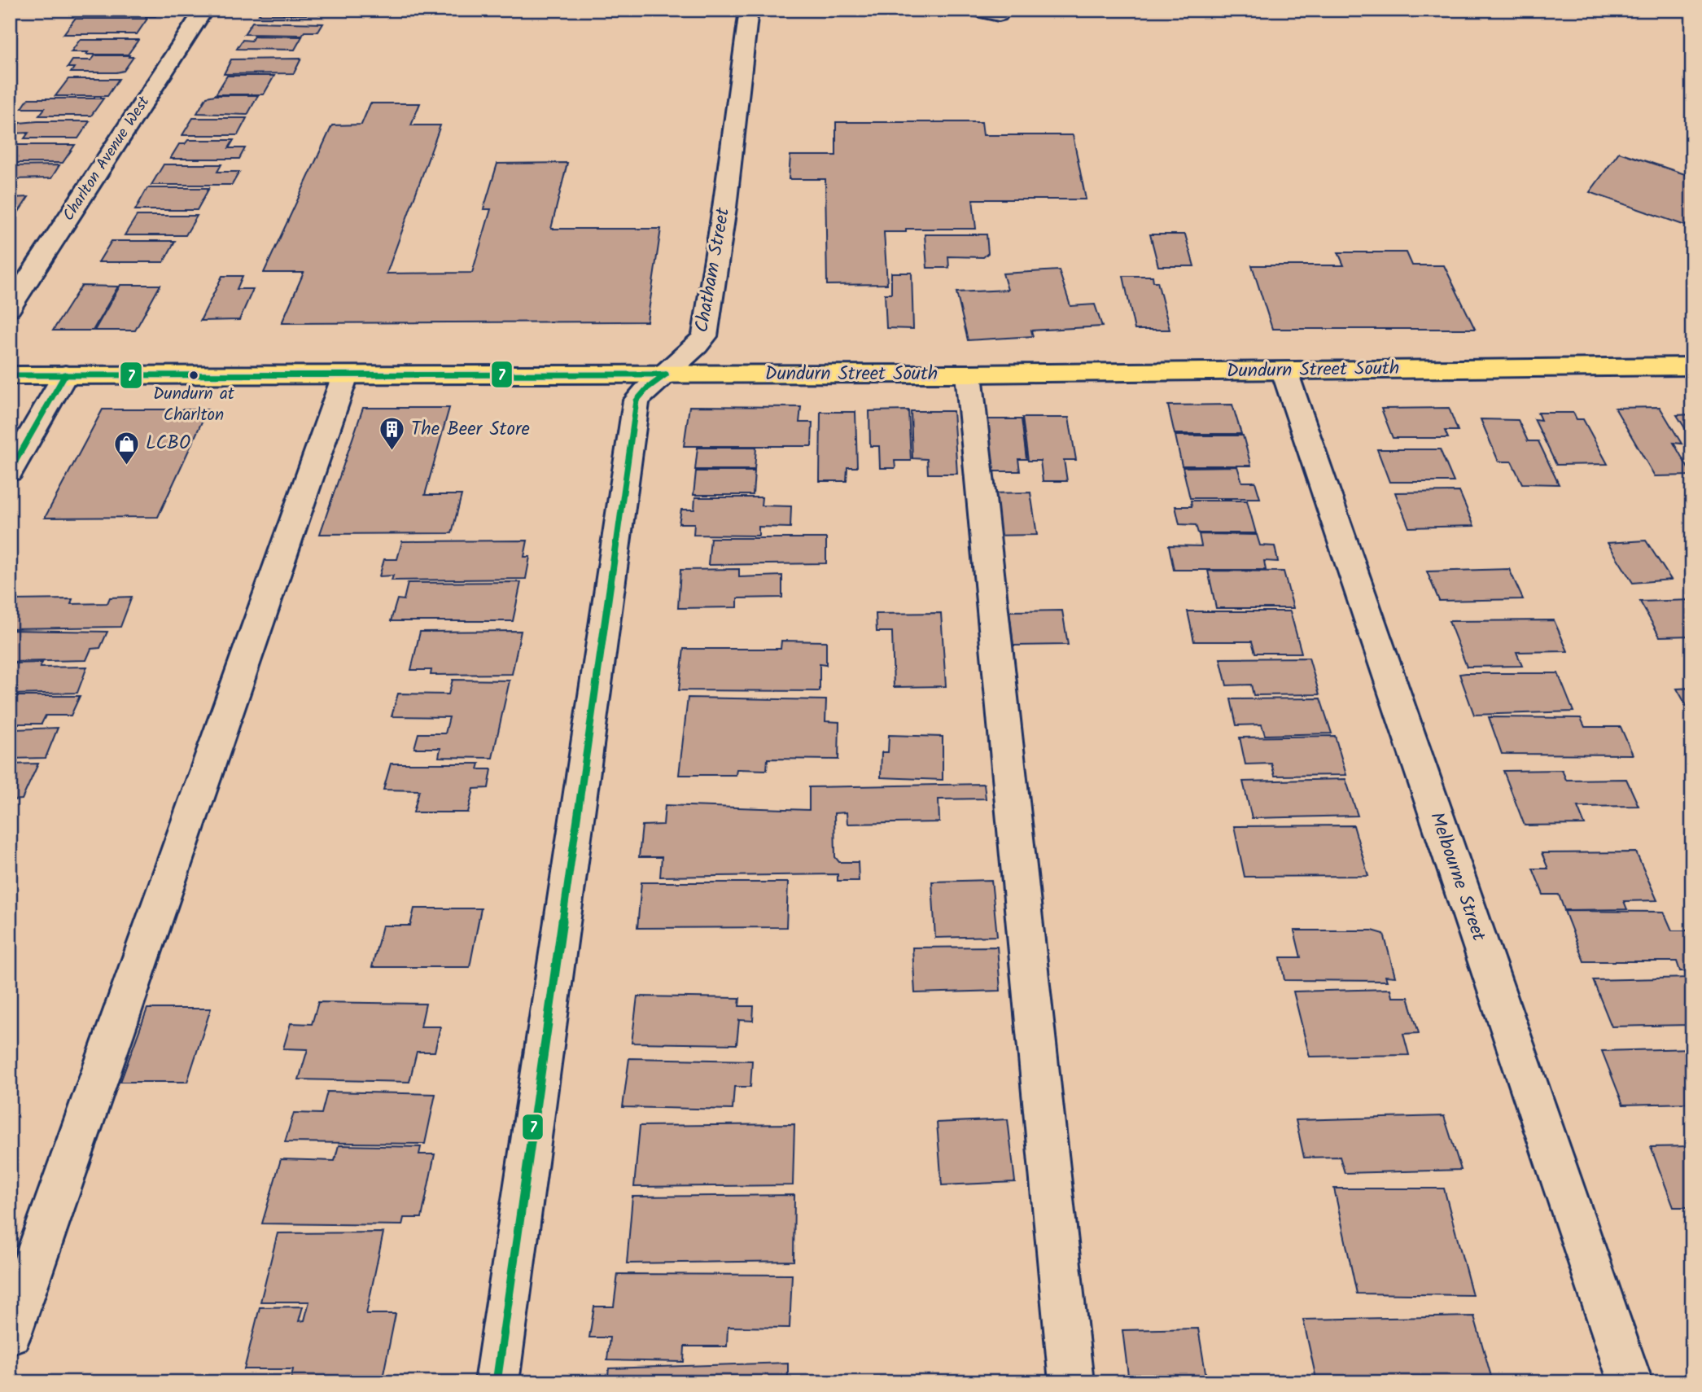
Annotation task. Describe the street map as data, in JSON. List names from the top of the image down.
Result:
{
  "streets": {
    "main road": ["Dundurn Street South"],
    "street": ["Charlton Avenue West", "Chatham Street", "Melbourne Street"]
  },
  "crossings": [
    ["Chatham Street", "Dundurn Street South"],
    ["Dundurn Street South", "Melbourne Street"]
  ],
  "places": {
    "other": ["Dundurn at Charlton"],
    "building": ["The Beer Store"],
    "shop": ["LCBO"]
  },
  "lines": ["transit line 7"]
}
